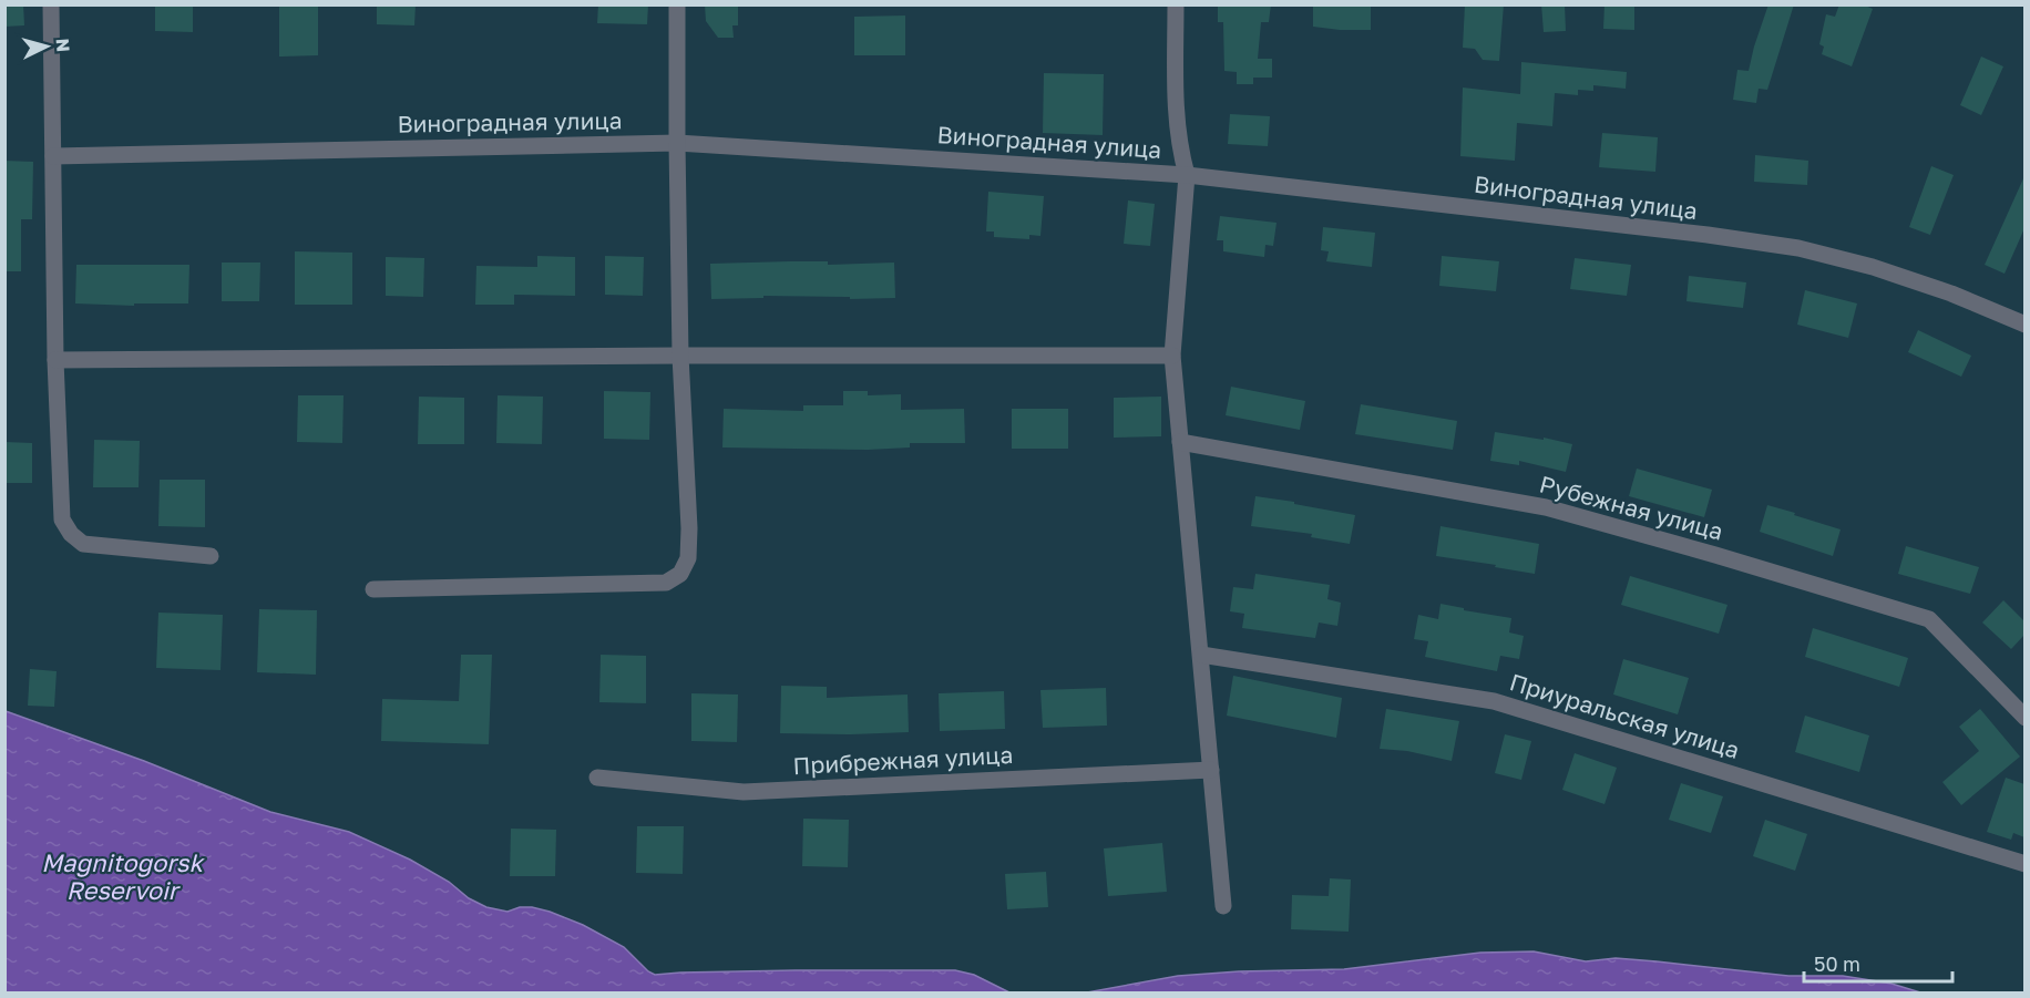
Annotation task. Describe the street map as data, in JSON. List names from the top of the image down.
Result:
{
  "streets": {
    "street": [
      "Виноградная улица",
      "Рубежная улица",
      "Приуральская улица",
      "Прибрежная улица"
    ]
  },
  "water": ["Magnitogorsk Reservoir"],
  "scale_bar": "50 m",
  "north": "right"
}
